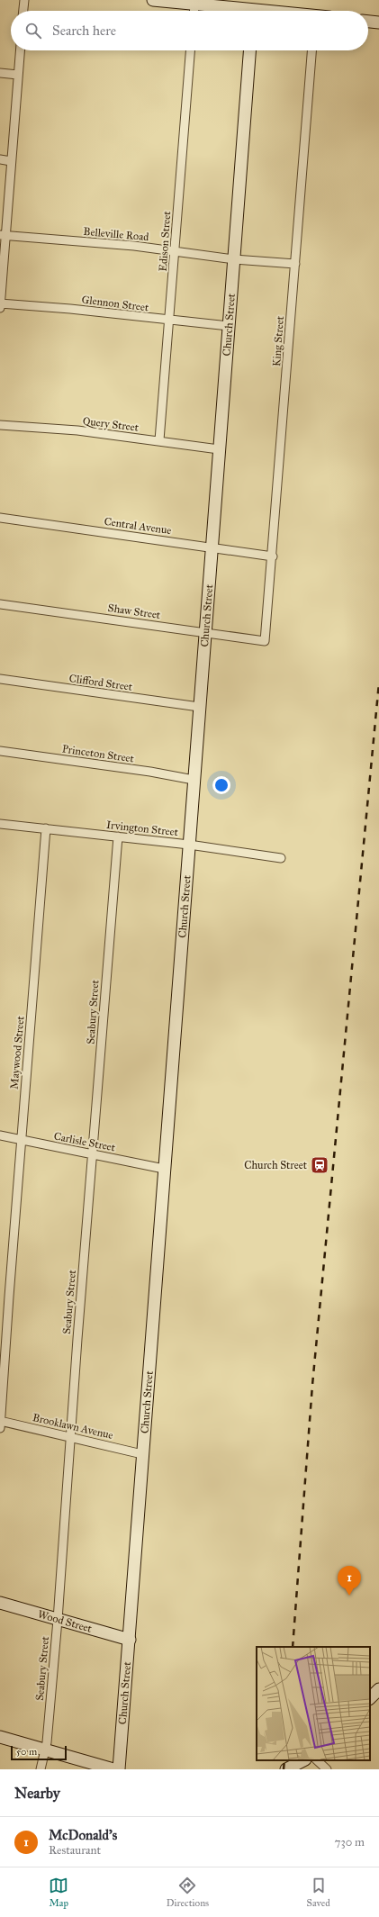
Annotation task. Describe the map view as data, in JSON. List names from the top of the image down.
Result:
{
  "streets": {
    "main road": ["Church Street", "Wood Street"],
    "street": [
      "Belleville Road",
      "Edison Street",
      "Glennon Street",
      "King Street",
      "Query Street",
      "Central Avenue",
      "Shaw Street",
      "Clifford Street",
      "Princeton Street",
      "Irvington Street",
      "Seabury Street",
      "Maywood Street",
      "Carlisle Street",
      "Brooklawn Avenue"
    ]
  },
  "crossings": [
    ["Belleville Road", "Edison Street"],
    ["Belleville Road", "Church Street"],
    ["Belleville Road", "King Street"],
    ["Edison Street", "Glennon Street"],
    ["Edison Street", "Query Street"],
    ["Glennon Street", "Church Street"],
    ["Church Street", "Query Street"],
    ["Church Street", "Central Avenue"],
    ["Church Street", "Shaw Street"],
    ["Church Street", "Clifford Street"],
    ["Church Street", "Princeton Street"],
    ["Church Street", "Irvington Street"],
    ["Church Street", "Carlisle Street"],
    ["Church Street", "Brooklawn Avenue"],
    ["Church Street", "Wood Street"],
    ["King Street", "Central Avenue"],
    ["King Street", "Shaw Street"],
    ["Irvington Street", "Seabury Street"],
    ["Irvington Street", "Maywood Street"],
    ["Seabury Street", "Carlisle Street"],
    ["Seabury Street", "Brooklawn Avenue"],
    ["Seabury Street", "Wood Street"],
    ["Maywood Street", "Carlisle Street"],
    ["Maywood Street", "Brooklawn Avenue"]
  ],
  "places": {
    "station": ["Church Street"]
  },
  "scale_bar": "50 m",
  "page": {
    "search": "Search here",
    "pins": "1",
    "scale": "50 m",
    "heading": "Nearby",
    "list": [
      {
        "mark": "1",
        "name": "McDonald's",
        "note": "Restaurant",
        "value": "730 m"
      }
    ],
    "nav": ["Map", "Directions", "Saved"]
  }
}
